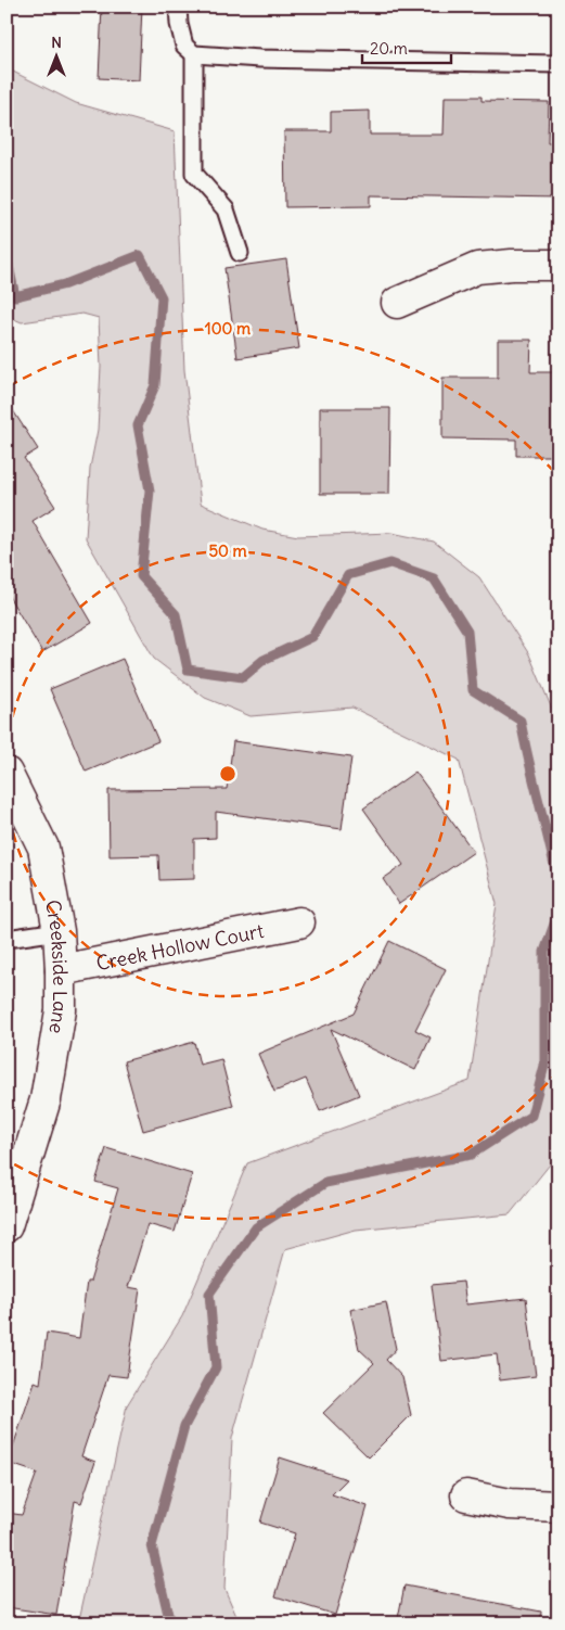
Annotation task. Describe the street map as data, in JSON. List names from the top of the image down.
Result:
{
  "streets": {
    "street": ["Creek Hollow Court", "Creekside Lane"]
  },
  "crossings": [
    ["Creek Hollow Court", "Creekside Lane"]
  ],
  "scale_bar": "20 m",
  "north": "top",
  "rings": ["100 m", "50 m"]
}
